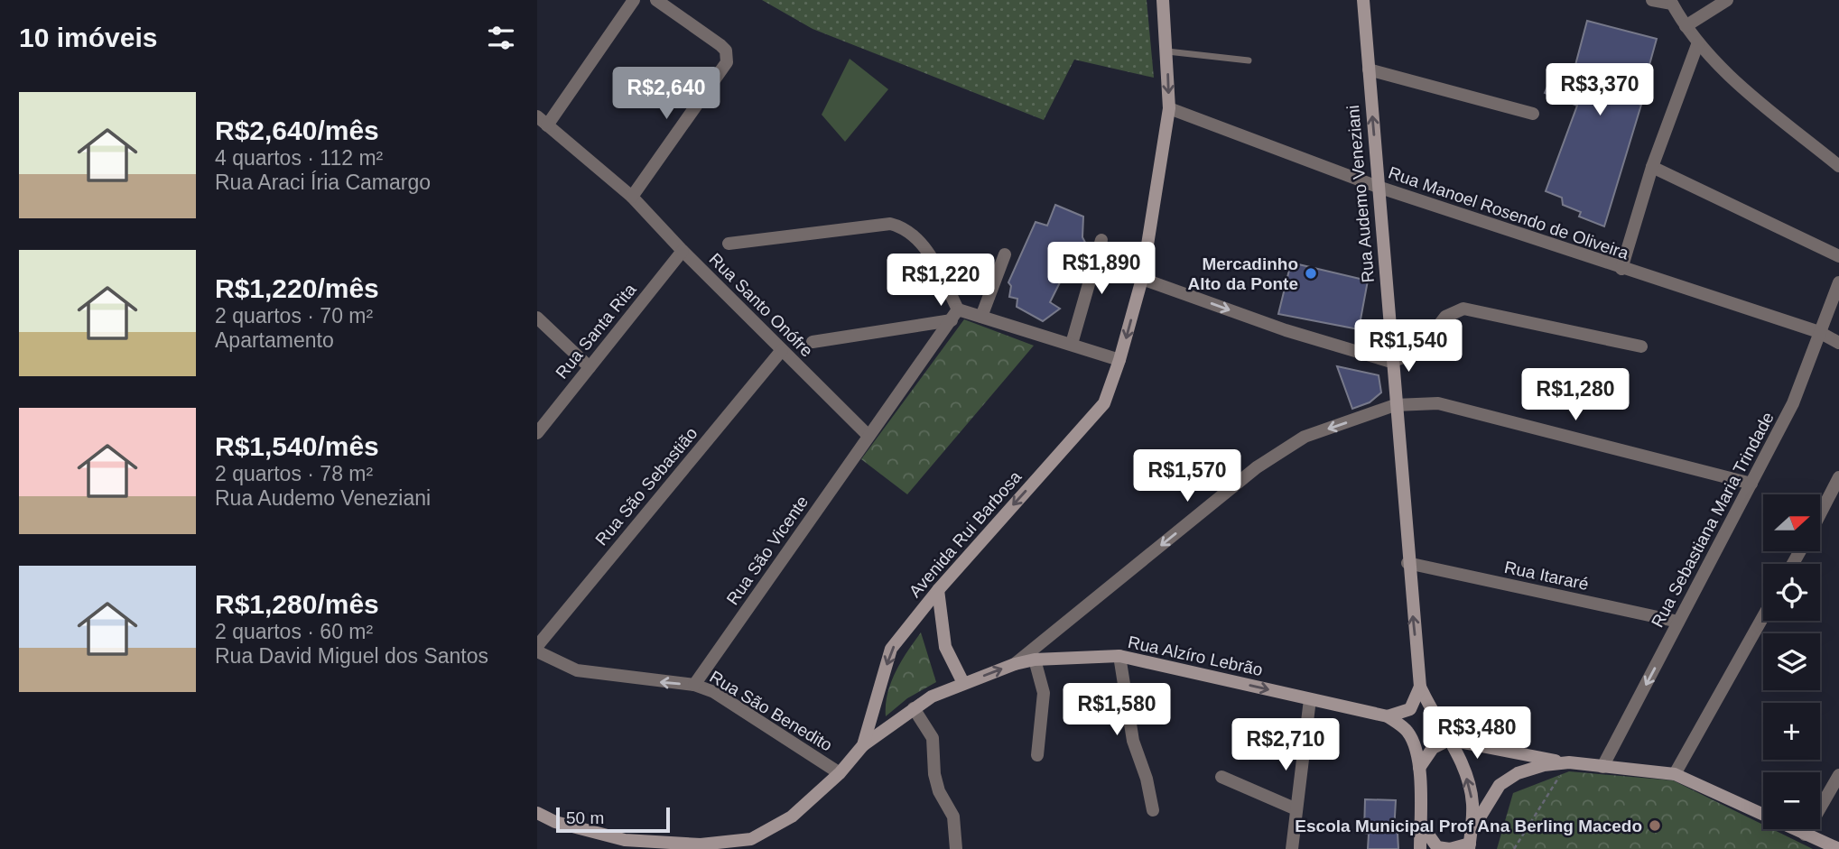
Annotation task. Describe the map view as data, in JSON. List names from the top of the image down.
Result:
{
  "streets": {
    "main road": ["Rua Audemo Veneziani", "Avenida Rui Barbosa", "Rua Alzíro Lebrão"],
    "street": [
      "Rua Manoel Rosendo de Oliveira",
      "Rua Santo Onófre",
      "Rua Santa Rita",
      "Rua São Sebastião",
      "Rua Sebastiana Maria Trindade",
      "Rua São Vicente",
      "Rua Itararé",
      "Rua São Benedito"
    ]
  },
  "crossings": [
    ["Rua Audemo Veneziani", "Rua Manoel Rosendo de Oliveira"],
    ["Rua Audemo Veneziani", "Rua Itararé"],
    ["Rua Manoel Rosendo de Oliveira", "Rua Sebastiana Maria Trindade"],
    ["Rua Manoel Rosendo de Oliveira", "Avenida Rui Barbosa"],
    ["Rua Santo Onófre", "Rua Santa Rita"],
    ["Rua Santo Onófre", "Rua São Sebastião"],
    ["Rua Santo Onófre", "Rua São Vicente"],
    ["Rua Sebastiana Maria Trindade", "Rua Itararé"],
    ["Avenida Rui Barbosa", "Rua Alzíro Lebrão"],
    ["Avenida Rui Barbosa", "Rua São Benedito"],
    ["Rua São Vicente", "Rua São Benedito"]
  ],
  "one_way": [
    "Rua Audemo Veneziani",
    "Avenida Rui Barbosa",
    "Rua Alzíro Lebrão",
    "Rua São Benedito"
  ],
  "places": ["Mercadinho Alto da Ponte", "Escola Municipal Prof Ana Berling Macedo"],
  "scale_bar": "50 m",
  "north": "right",
  "page": {
    "heading": "10 imóveis",
    "price": [
      "R$3,370",
      "R$2,640",
      "R$1,890",
      "R$1,220",
      "R$1,540",
      "R$1,280",
      "R$1,570",
      "R$1,580",
      "R$3,480",
      "R$2,710"
    ],
    "list": [
      {
        "name": "R$2,640/mês",
        "note": "4 quartos · 112 m² · Rua Araci Íria Camargo"
      },
      {
        "name": "R$1,220/mês",
        "note": "2 quartos · 70 m² · Apartamento"
      },
      {
        "name": "R$1,540/mês",
        "note": "2 quartos · 78 m² · Rua Audemo Veneziani"
      },
      {
        "name": "R$1,280/mês",
        "note": "2 quartos · 60 m² · Rua David Miguel dos Santos"
      }
    ],
    "map_buttons": ["+", "−"],
    "scale": "50 m"
  }
}
